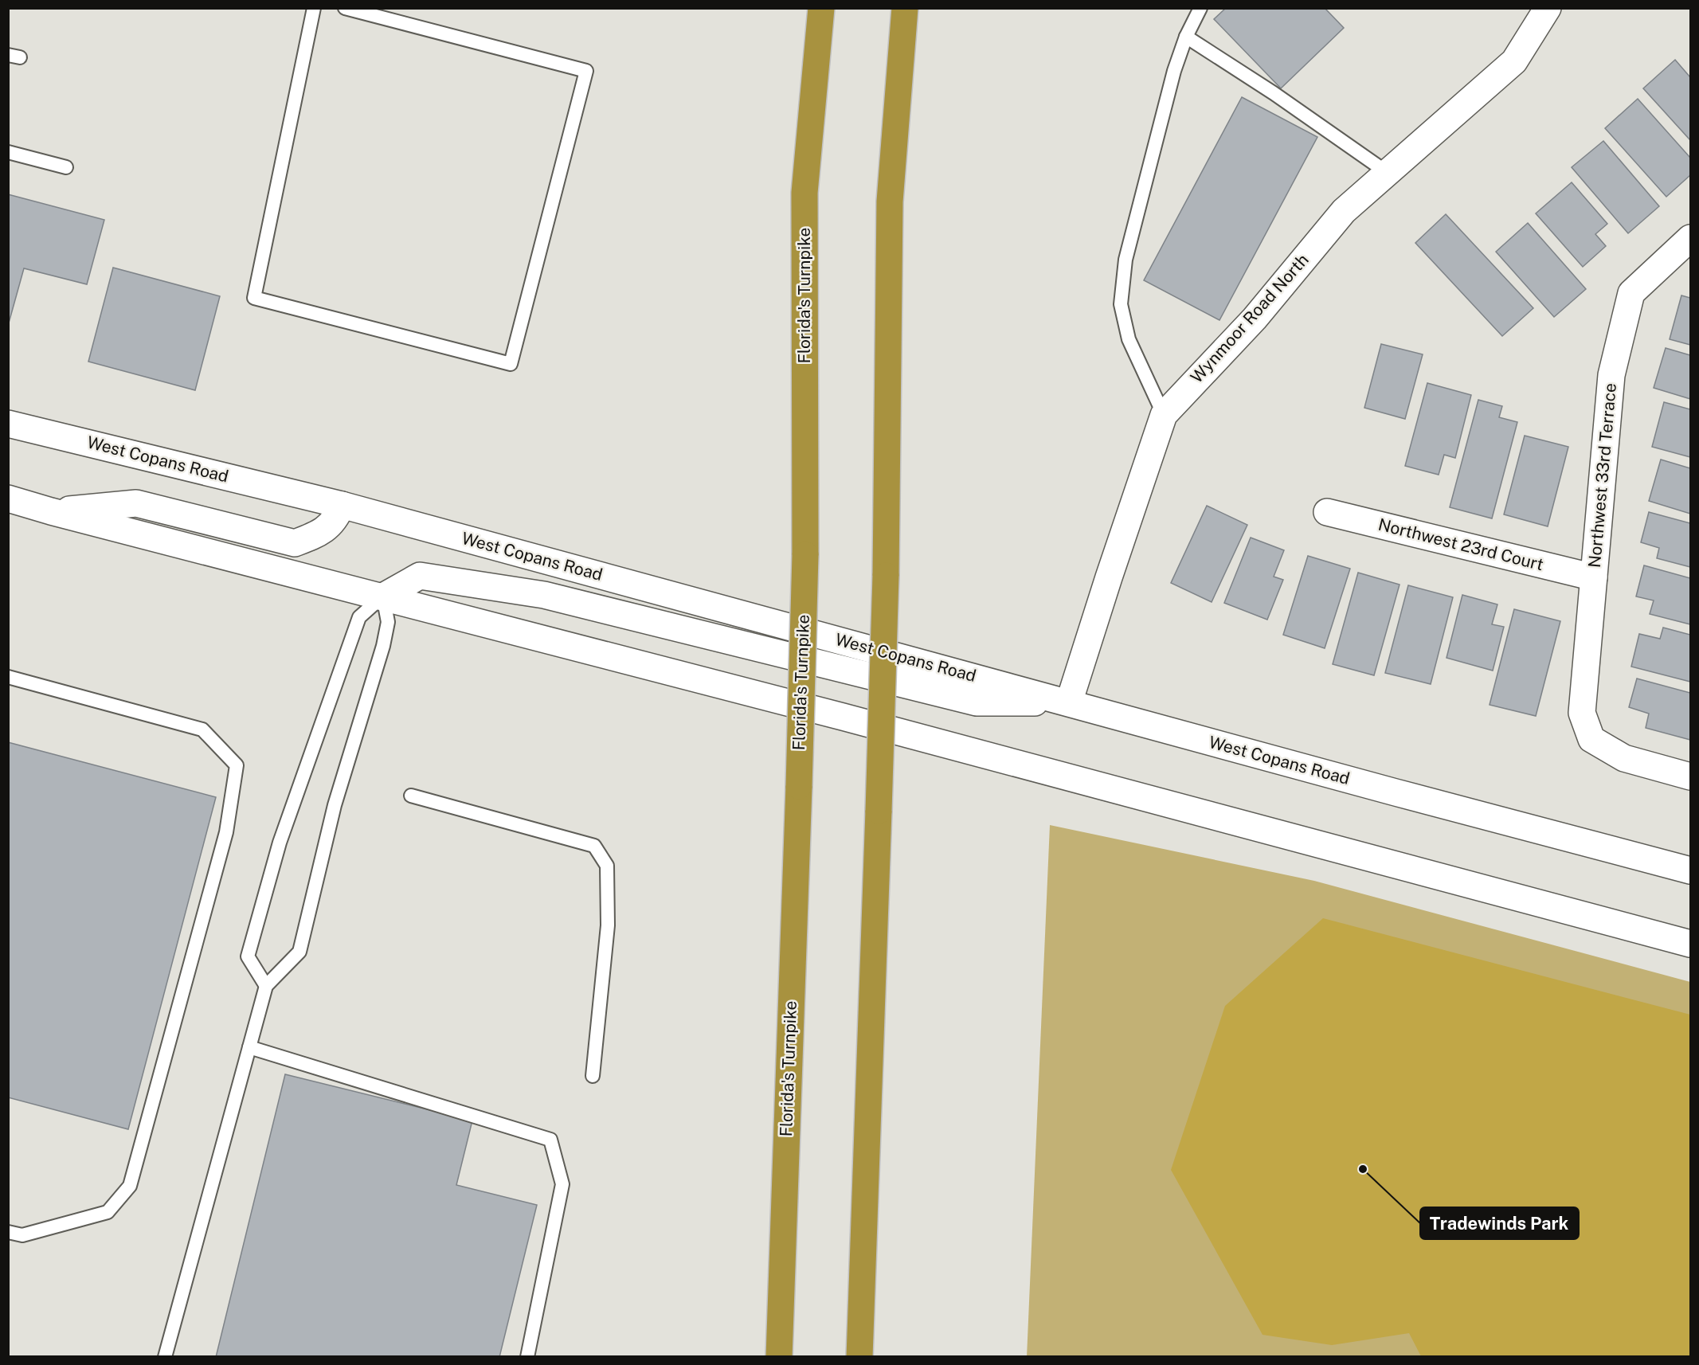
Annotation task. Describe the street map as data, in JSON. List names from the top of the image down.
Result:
{
  "streets": {
    "highway": ["Florida's Turnpike"],
    "main road": [
      "Wynmoor Road North",
      "West Copans Road",
      "Northwest 33rd Terrace",
      "Northwest 23rd Court"
    ]
  },
  "crossings": [
    ["Wynmoor Road North", "West Copans Road"],
    ["Northwest 33rd Terrace", "Northwest 23rd Court"]
  ],
  "places": ["Tradewinds Park"]
}
